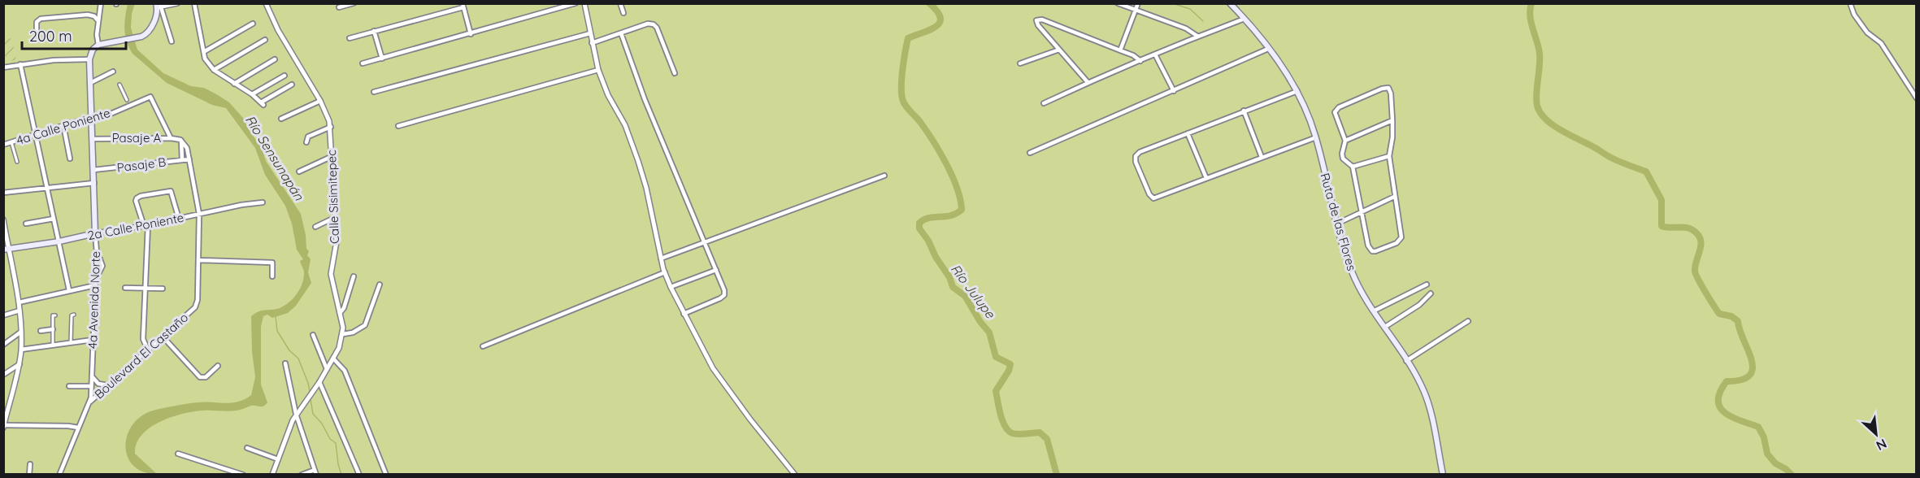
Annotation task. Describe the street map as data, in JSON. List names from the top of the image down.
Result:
{
  "streets": {
    "main road": ["Ruta de las Flores", "2a Calle Poniente", "4a Avenida Norte"],
    "street": [
      "4a Calle Poniente",
      "Pasaje A",
      "Pasaje B",
      "Calle Sisimitepec",
      "Boulevard El Castaño"
    ]
  },
  "crossings": [
    ["4a Calle Poniente", "Pasaje A"],
    ["4a Calle Poniente", "4a Avenida Norte"],
    ["Pasaje A", "4a Avenida Norte"],
    ["Pasaje A", "Boulevard El Castaño"],
    ["Pasaje B", "4a Avenida Norte"],
    ["Pasaje B", "Boulevard El Castaño"],
    ["2a Calle Poniente", "4a Avenida Norte"],
    ["2a Calle Poniente", "Boulevard El Castaño"],
    ["4a Avenida Norte", "Boulevard El Castaño"]
  ],
  "water": ["Río Sensunapán", "Río Julupe"],
  "scale_bar": "200 m",
  "north": "bottom right"
}
